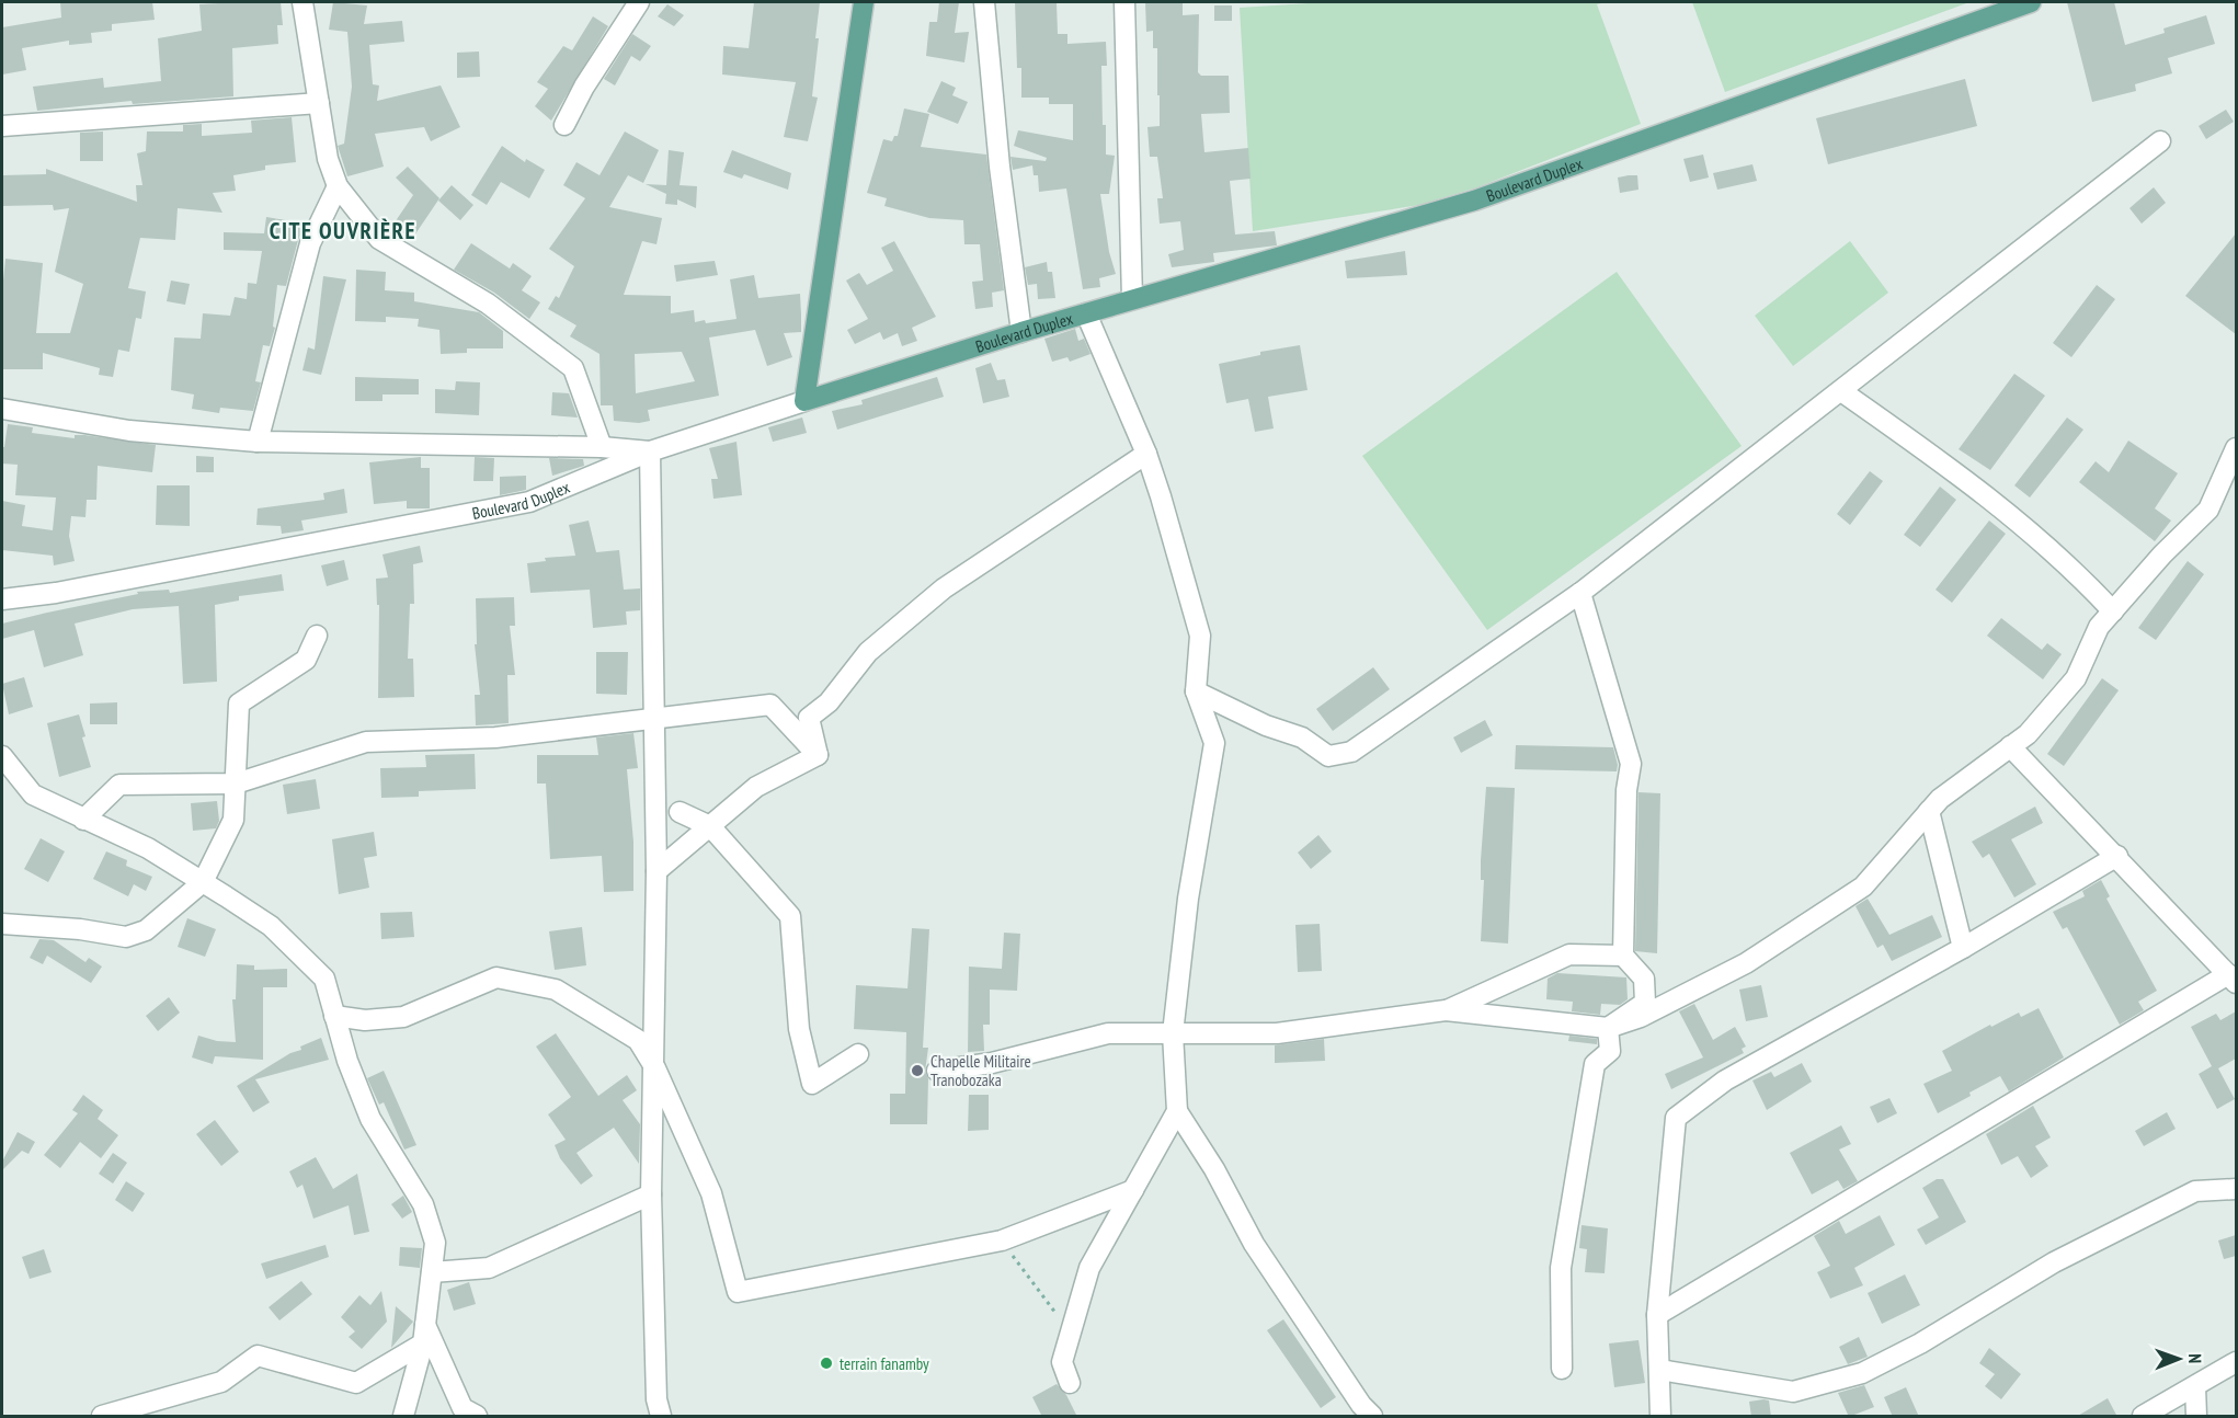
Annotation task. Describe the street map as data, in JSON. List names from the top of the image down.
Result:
{
  "streets": {
    "main road": ["Boulevard Duplex"]
  },
  "districts": ["CITE OUVRIÈRE"],
  "places": ["Chapelle Militaire Tranobozaka", "terrain fanamby"],
  "north": "right"
}
